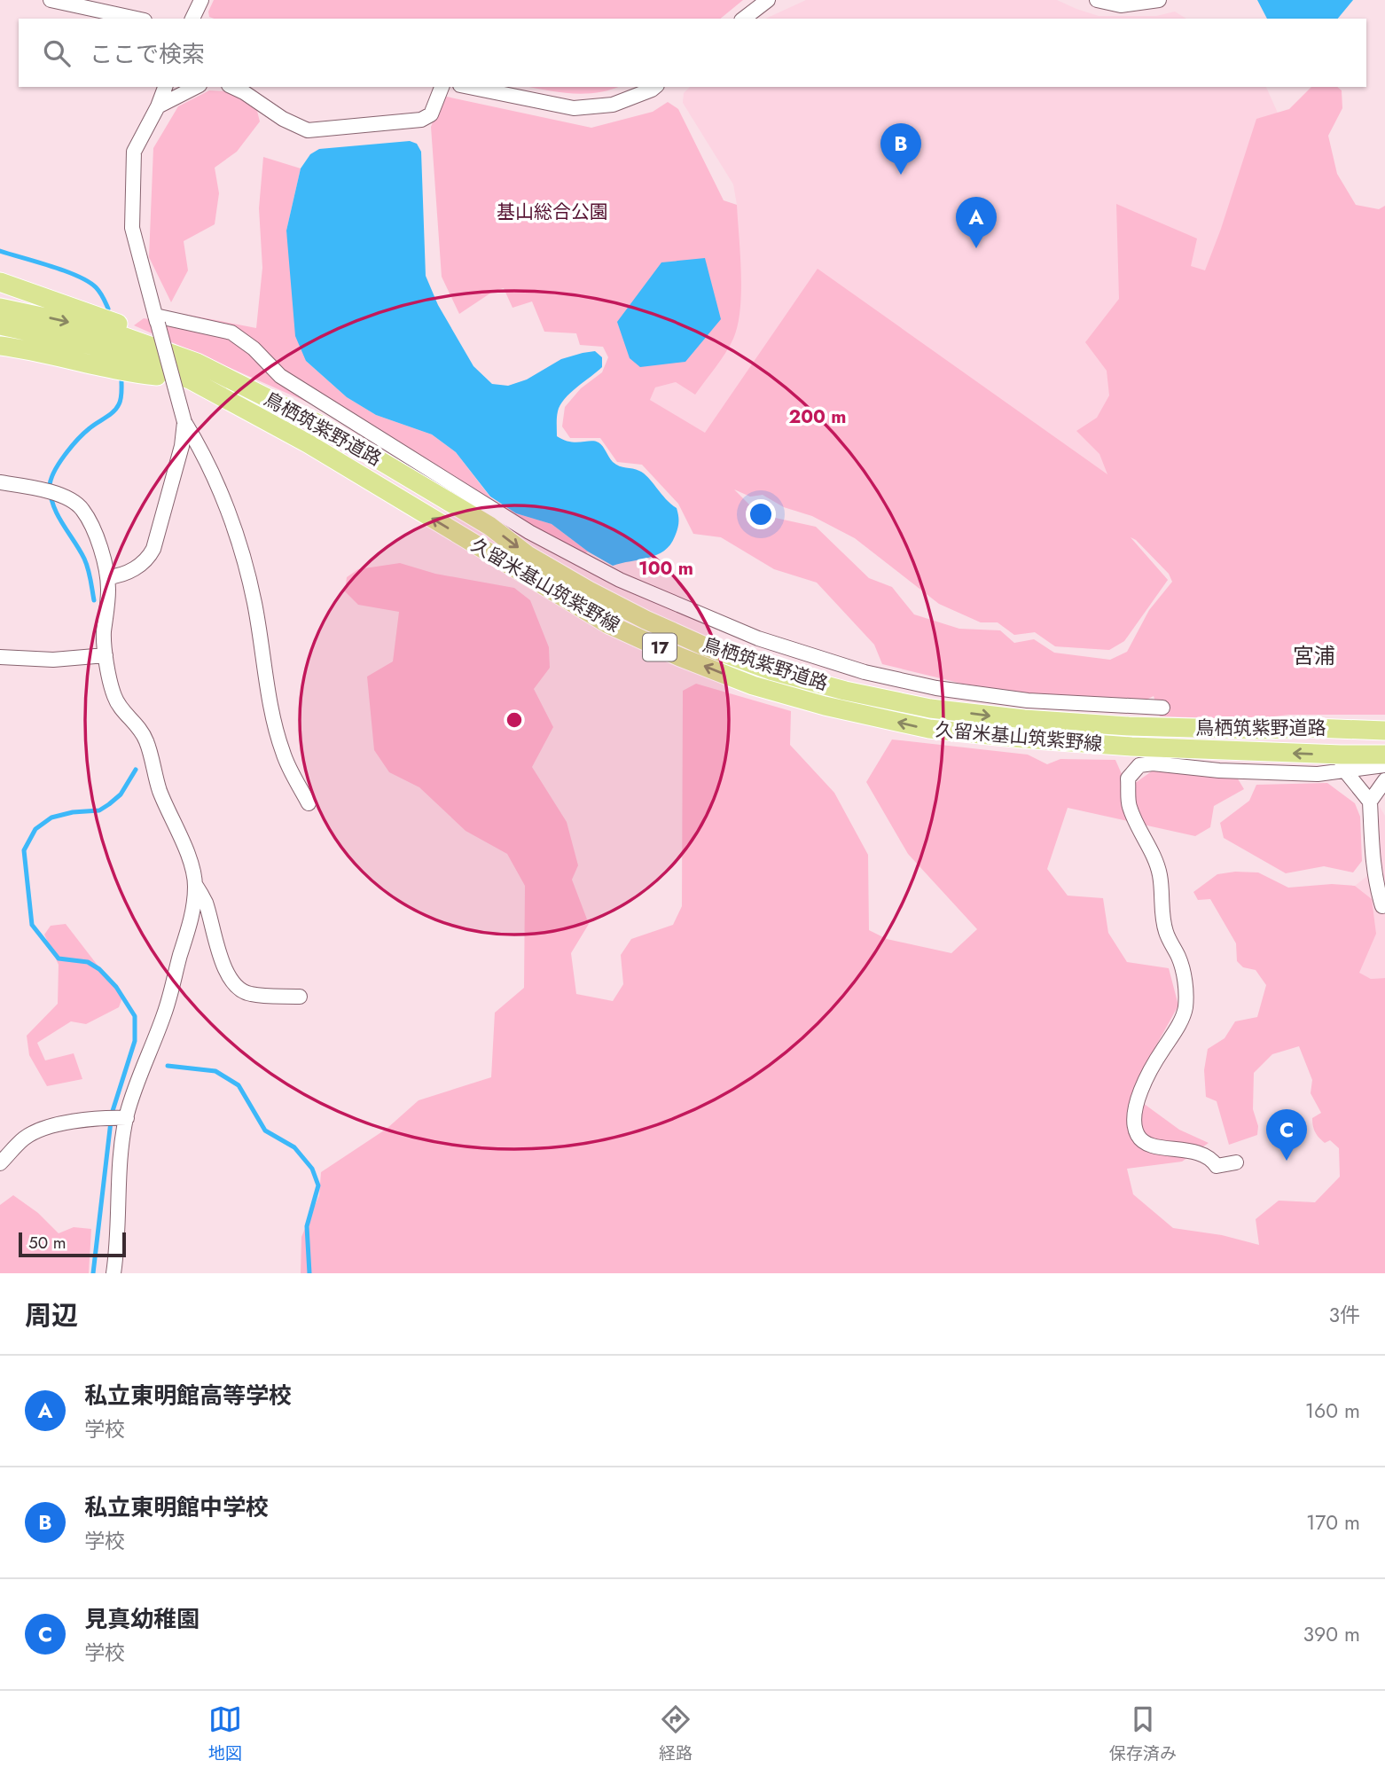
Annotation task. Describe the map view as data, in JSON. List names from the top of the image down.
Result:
{
  "streets": {
    "main road": ["鳥栖筑紫野道路", "久留米基山筑紫野線", "17"]
  },
  "crossings": [
    ["鳥栖筑紫野道路", "久留米基山筑紫野線"]
  ],
  "one_way": ["鳥栖筑紫野道路", "久留米基山筑紫野線"],
  "districts": ["宮浦"],
  "parks": ["基山総合公園"],
  "scale_bar": "50 m",
  "page": {
    "search": "ここで検索",
    "pins": ["B", "A", "C"],
    "scale": "50 m",
    "heading": ["周辺", "3件"],
    "list": [
      {
        "mark": "A",
        "name": "私立東明館高等学校",
        "note": "学校",
        "value": "160 m"
      },
      {
        "mark": "B",
        "name": "私立東明館中学校",
        "note": "学校",
        "value": "170 m"
      },
      {
        "mark": "C",
        "name": "見真幼稚園",
        "note": "学校",
        "value": "390 m"
      }
    ],
    "nav": ["地図", "経路", "保存済み"]
  },
  "rings": ["200 m", "100 m"]
}
